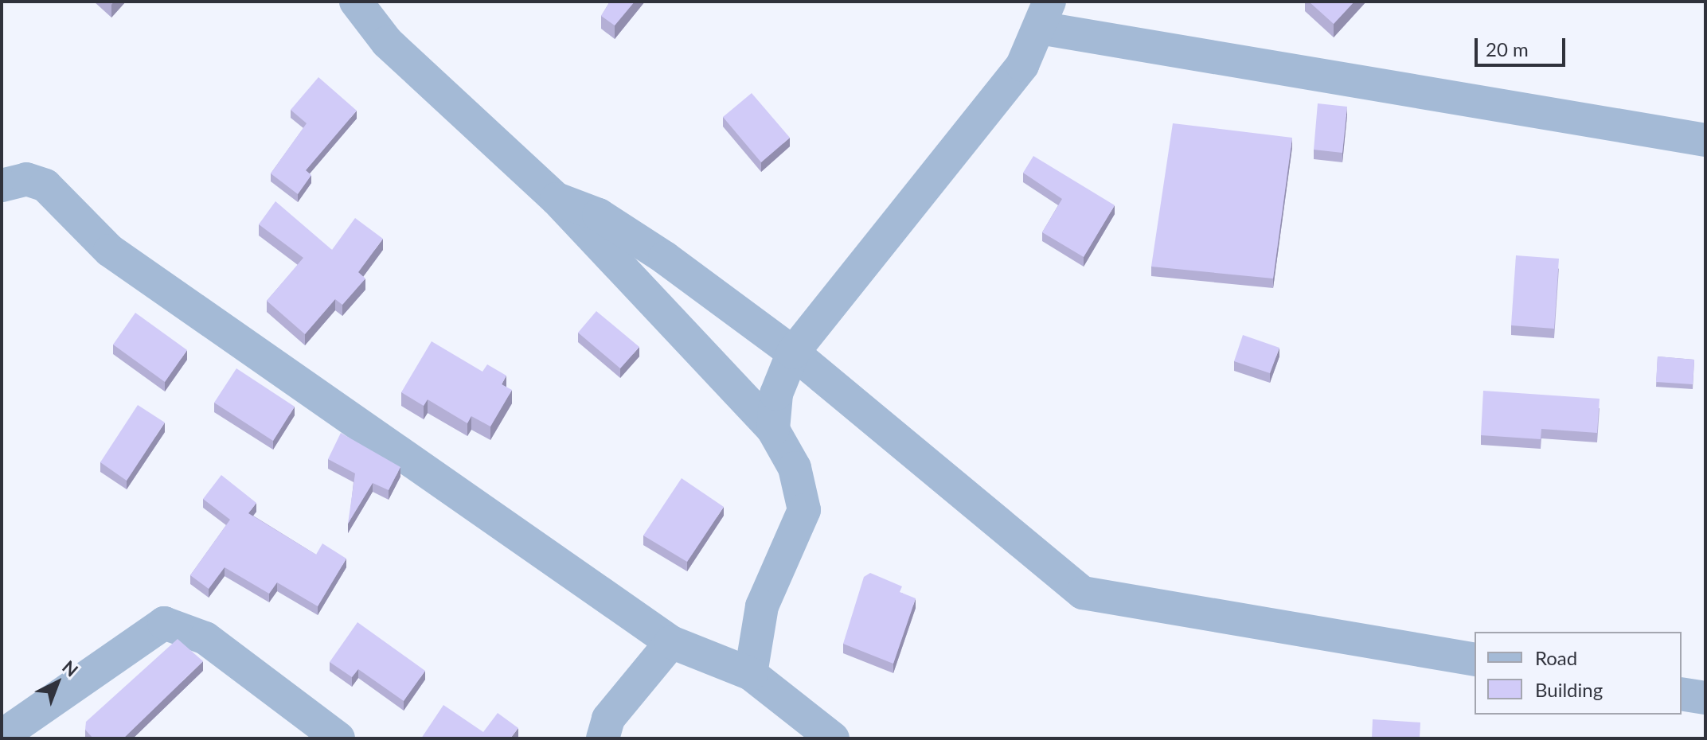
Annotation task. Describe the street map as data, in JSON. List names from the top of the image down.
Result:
{
  "legend": ["Road", "Building"],
  "scale_bar": "20 m",
  "north": "top right"
}
